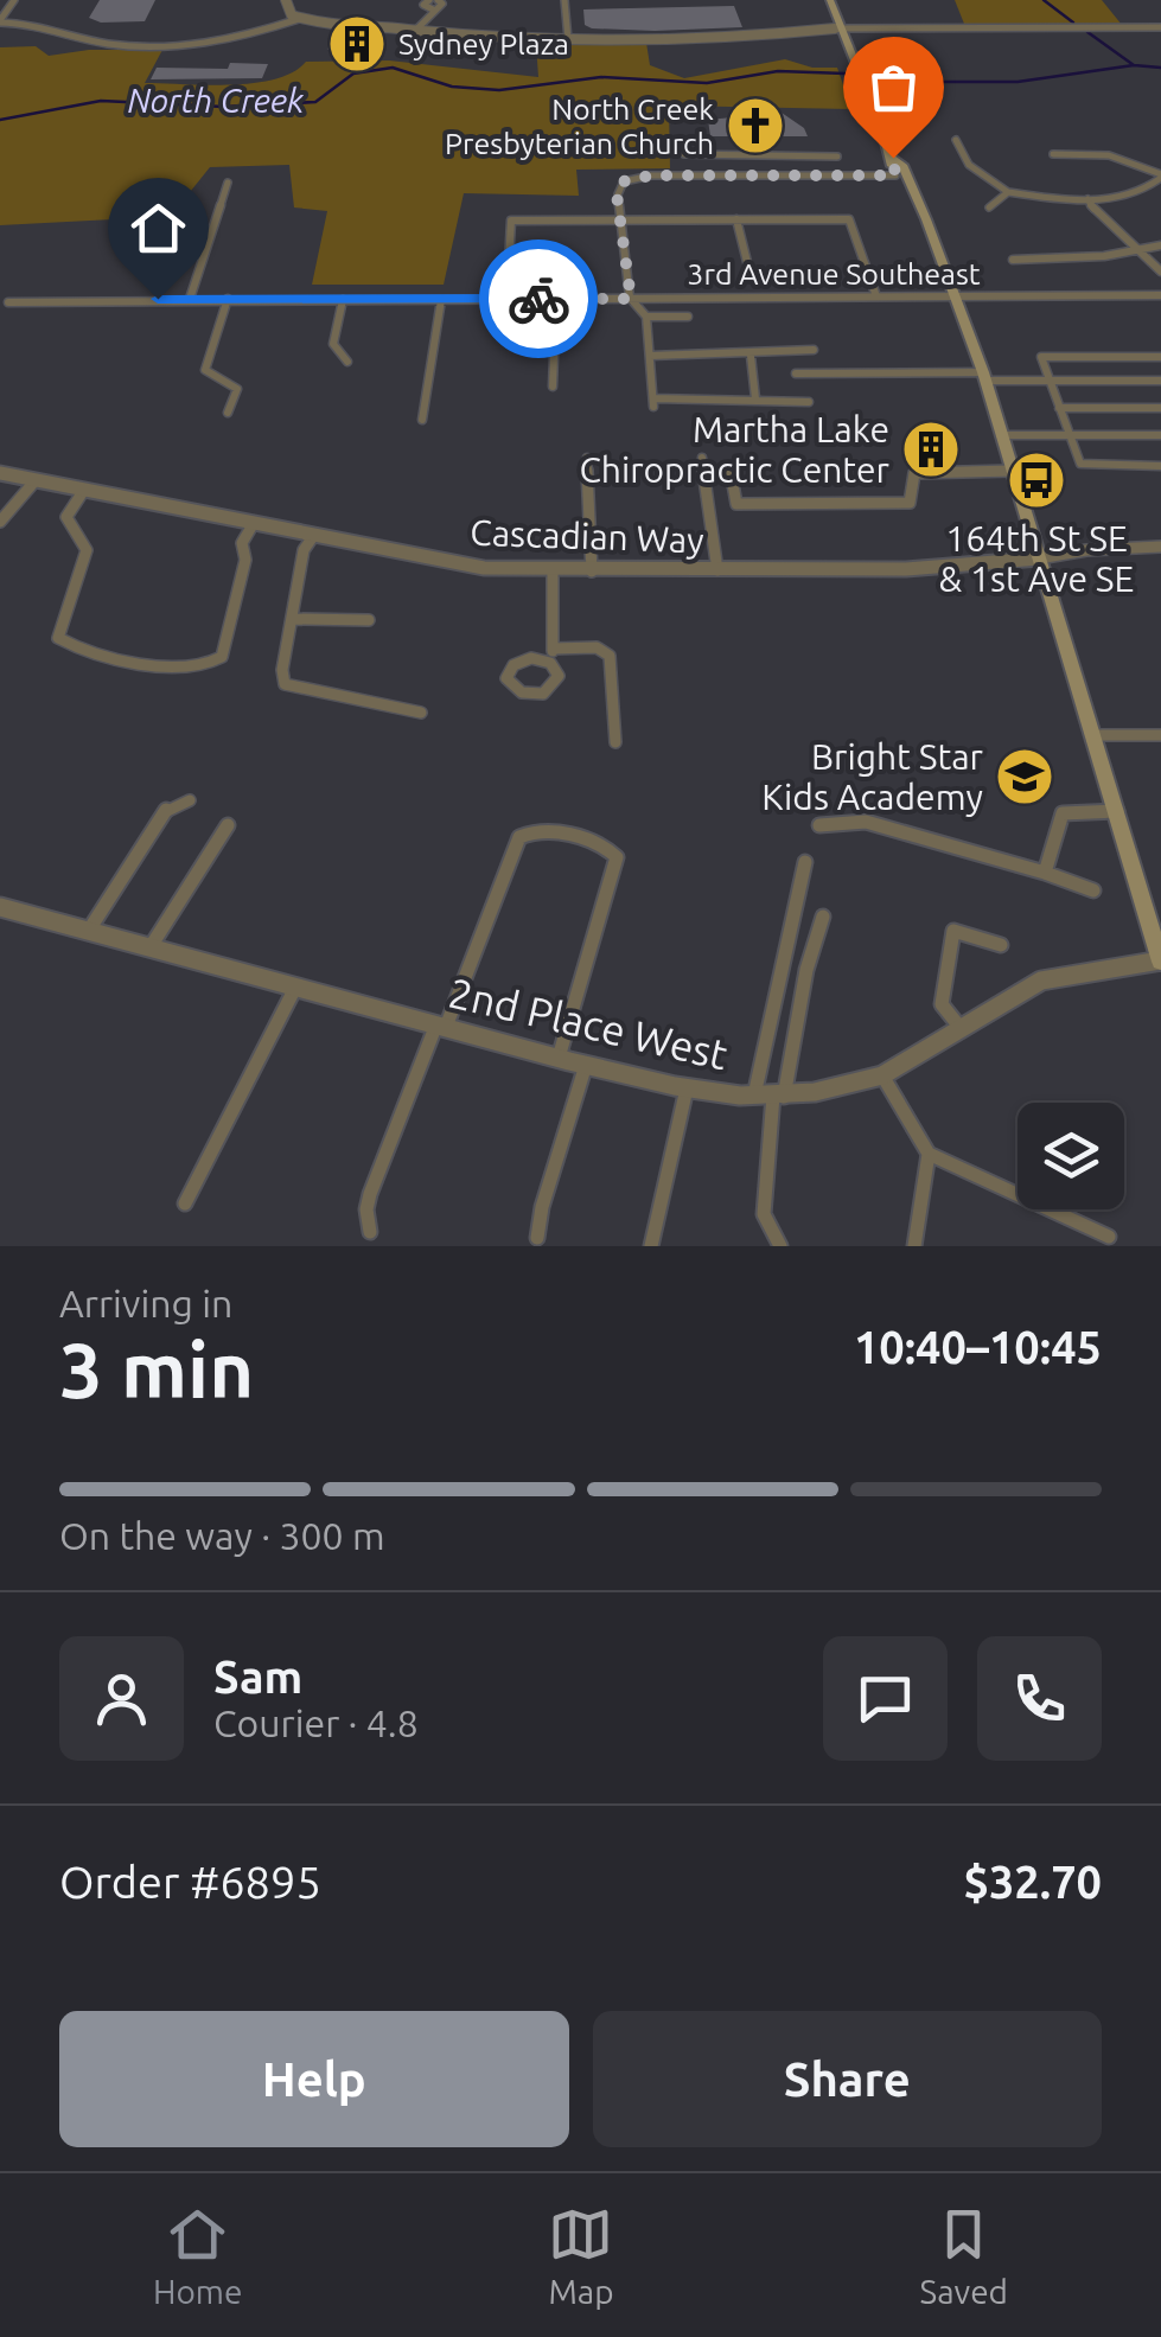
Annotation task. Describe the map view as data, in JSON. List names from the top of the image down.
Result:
{
  "streets": {
    "street": ["3rd Avenue Southeast", "Cascadian Way", "2nd Place West"]
  },
  "water": ["North Creek"],
  "places": {
    "building": ["Sydney Plaza", "Martha Lake Chiropractic Center"],
    "church": ["North Creek Presbyterian Church"],
    "bus stop": ["164th St SE & 1st Ave SE"],
    "school or university": ["Bright Star Kids Academy"]
  },
  "page": {
    "heading": ["3 min", "Arriving in", "10:40–10:45"],
    "panel": [
      "Sam",
      "Courier · 4.8",
      "Order #6895",
      "$32.70"
    ],
    "bar": "On the way · 300 m",
    "buttons": ["Help", "Share"],
    "tabs": ["Home", "Map", "Saved"]
  }
}
